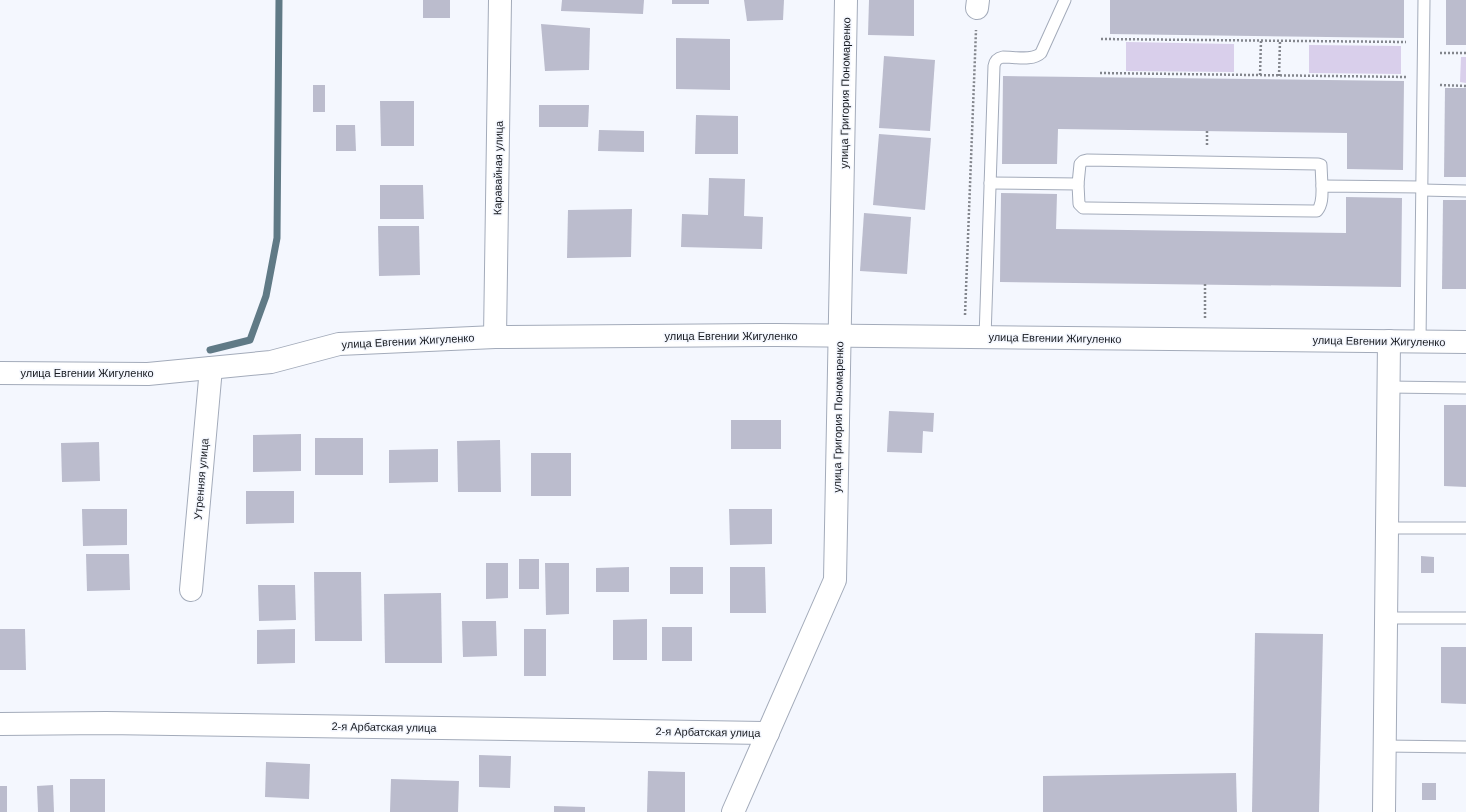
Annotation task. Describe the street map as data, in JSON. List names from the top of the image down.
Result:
{
  "streets": {
    "street": [
      "улица Григория Пономаренко",
      "Каравайная улица",
      "улица Евгении Жигуленко",
      "Утренняя улица",
      "2-я Арбатская улица"
    ]
  },
  "crossings": [
    ["улица Григория Пономаренко", "улица Евгении Жигуленко"],
    ["улица Григория Пономаренко", "2-я Арбатская улица"],
    ["Каравайная улица", "улица Евгении Жигуленко"],
    ["улица Евгении Жигуленко", "Утренняя улица"]
  ]
}
